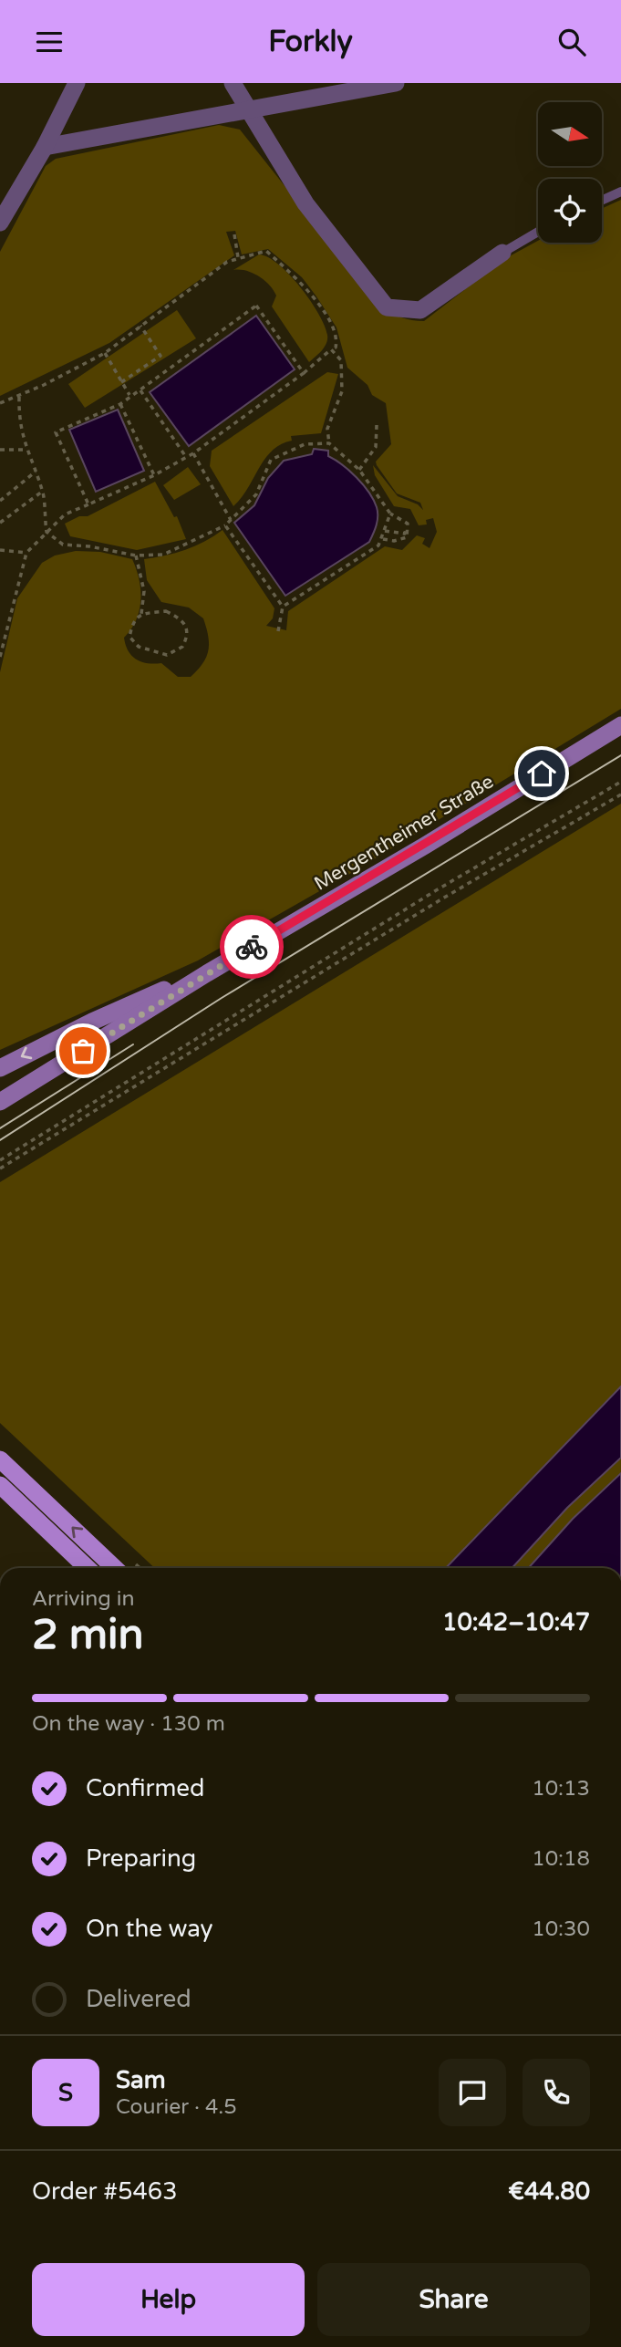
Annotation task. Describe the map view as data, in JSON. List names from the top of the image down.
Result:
{
  "streets": {
    "main road": ["Mergentheimer Straße"]
  },
  "north": "right",
  "page": {
    "header": "Forkly",
    "heading": ["2 min", "Arriving in", "10:42–10:47"],
    "panel": [
      "Sam",
      "Courier · 4.5",
      "Order #5463",
      "€44.80"
    ],
    "bar": "On the way · 130 m",
    "list": [
      ["Confirmed", "10:13"],
      ["Preparing", "10:18"],
      ["On the way", "10:30"],
      "Delivered"
    ],
    "round": "S",
    "buttons": ["Help", "Share"]
  }
}
